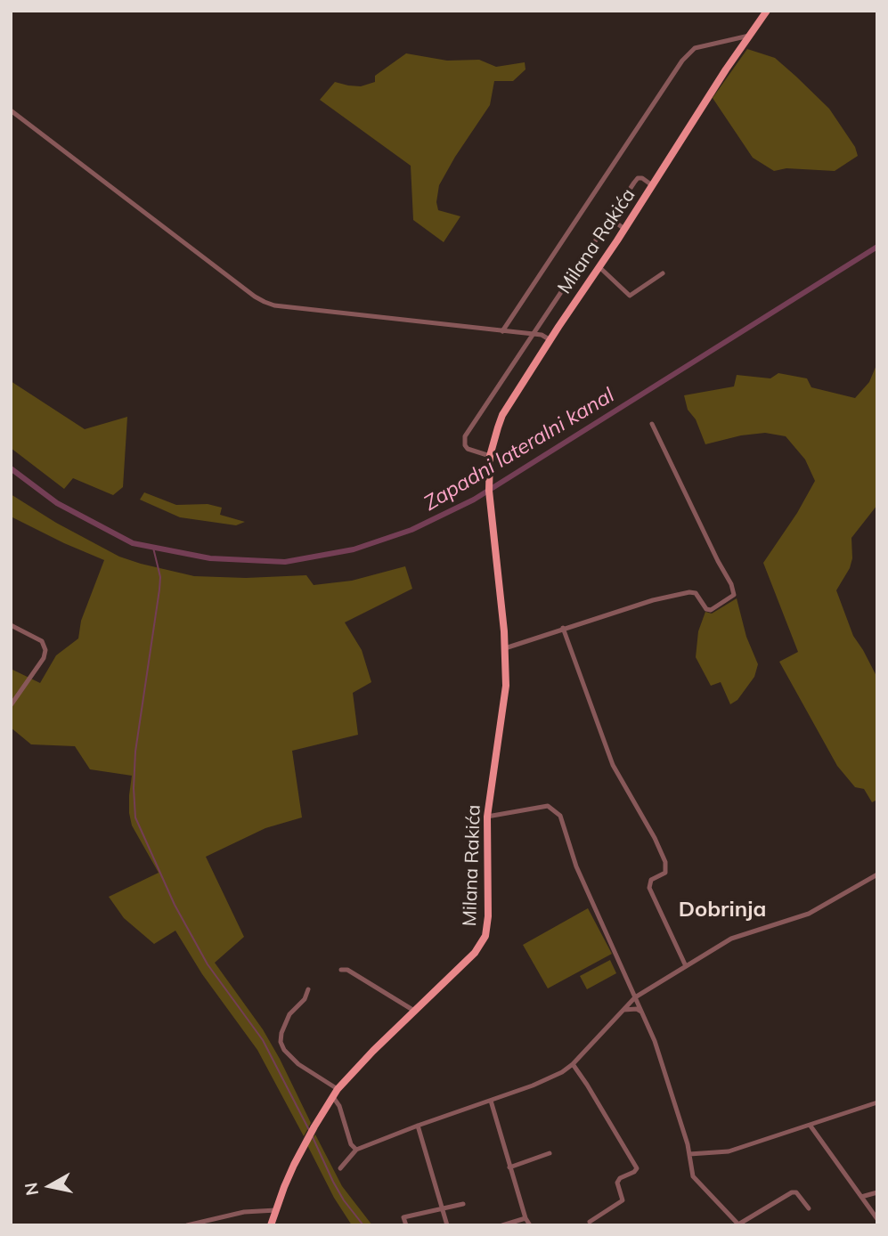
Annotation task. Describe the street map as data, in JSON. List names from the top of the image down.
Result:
{
  "streets": {
    "main road": ["Milana Rakića"]
  },
  "districts": ["Dobrinja"],
  "water": ["Zapadni lateralni kanal"],
  "north": "left"
}
